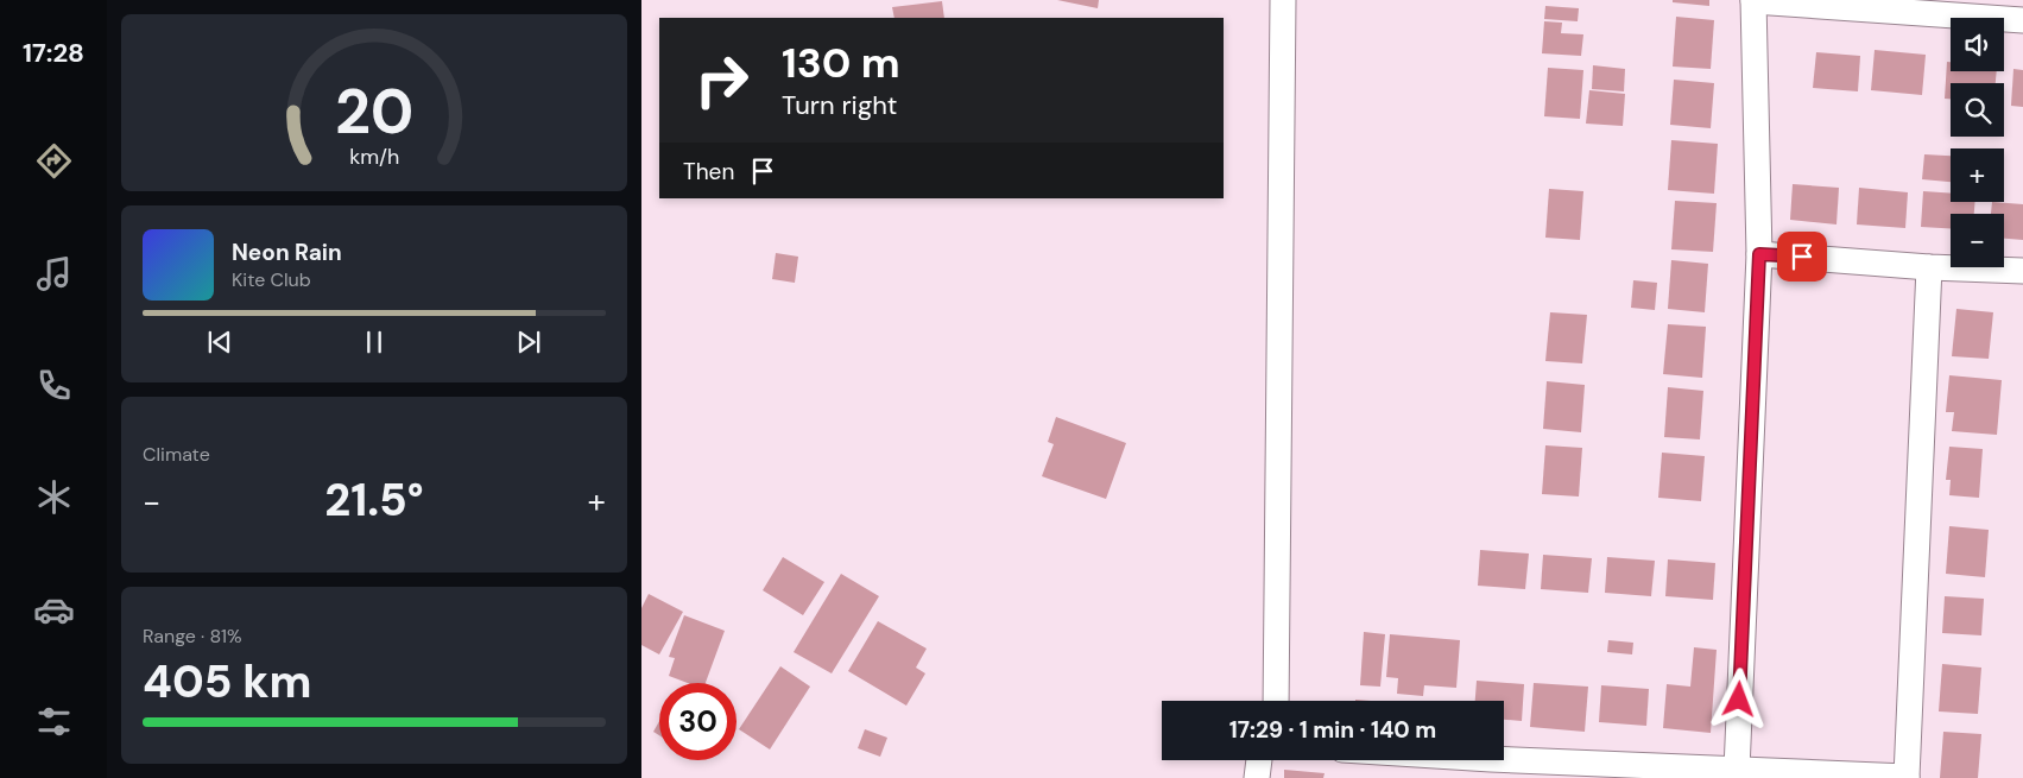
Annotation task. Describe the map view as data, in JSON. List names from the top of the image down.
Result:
{
  "page": {
    "tabs": "17:28",
    "map_buttons": ["+", "−"],
    "turn": ["130 m", "Turn right"],
    "then": "Then",
    "song": ["Neon Rain", "Kite Club"],
    "tile": [
      "Climate",
      ["Range · 81%", "405 km"]
    ],
    "heat": ["−", "21.5°", "+"],
    "limit": "30",
    "trip": "17:29 · 1 min · 140 m",
    "gauge": ["20", "km/h"]
  }
}
